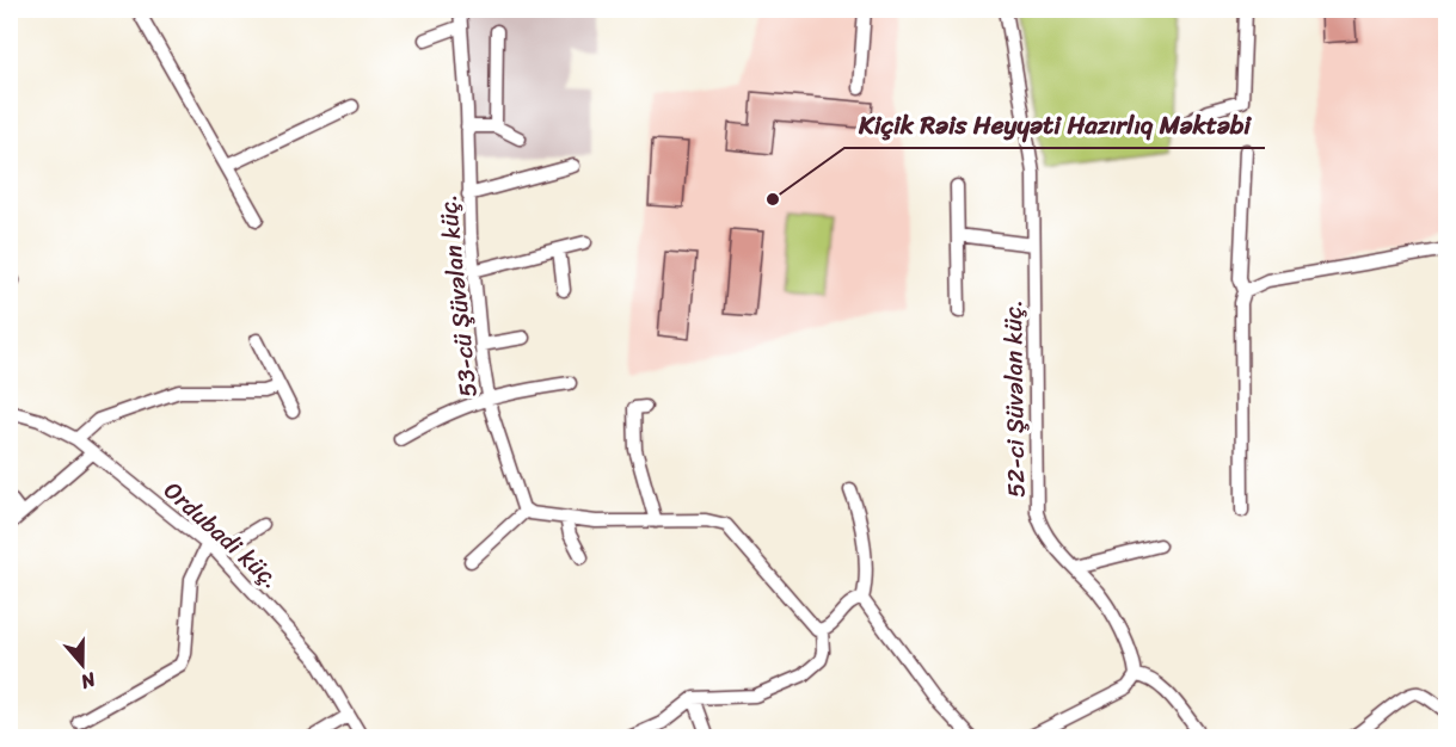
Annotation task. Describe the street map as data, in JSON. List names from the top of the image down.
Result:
{
  "streets": {
    "street": ["53-cü Şüvəlan küç.", "52-ci Şüvəlan küç.", "Ordubadi küç."]
  },
  "places": ["Kiçik Rəis Heyyəti Hazırlıq Məktəbi"],
  "north": "bottom"
}
